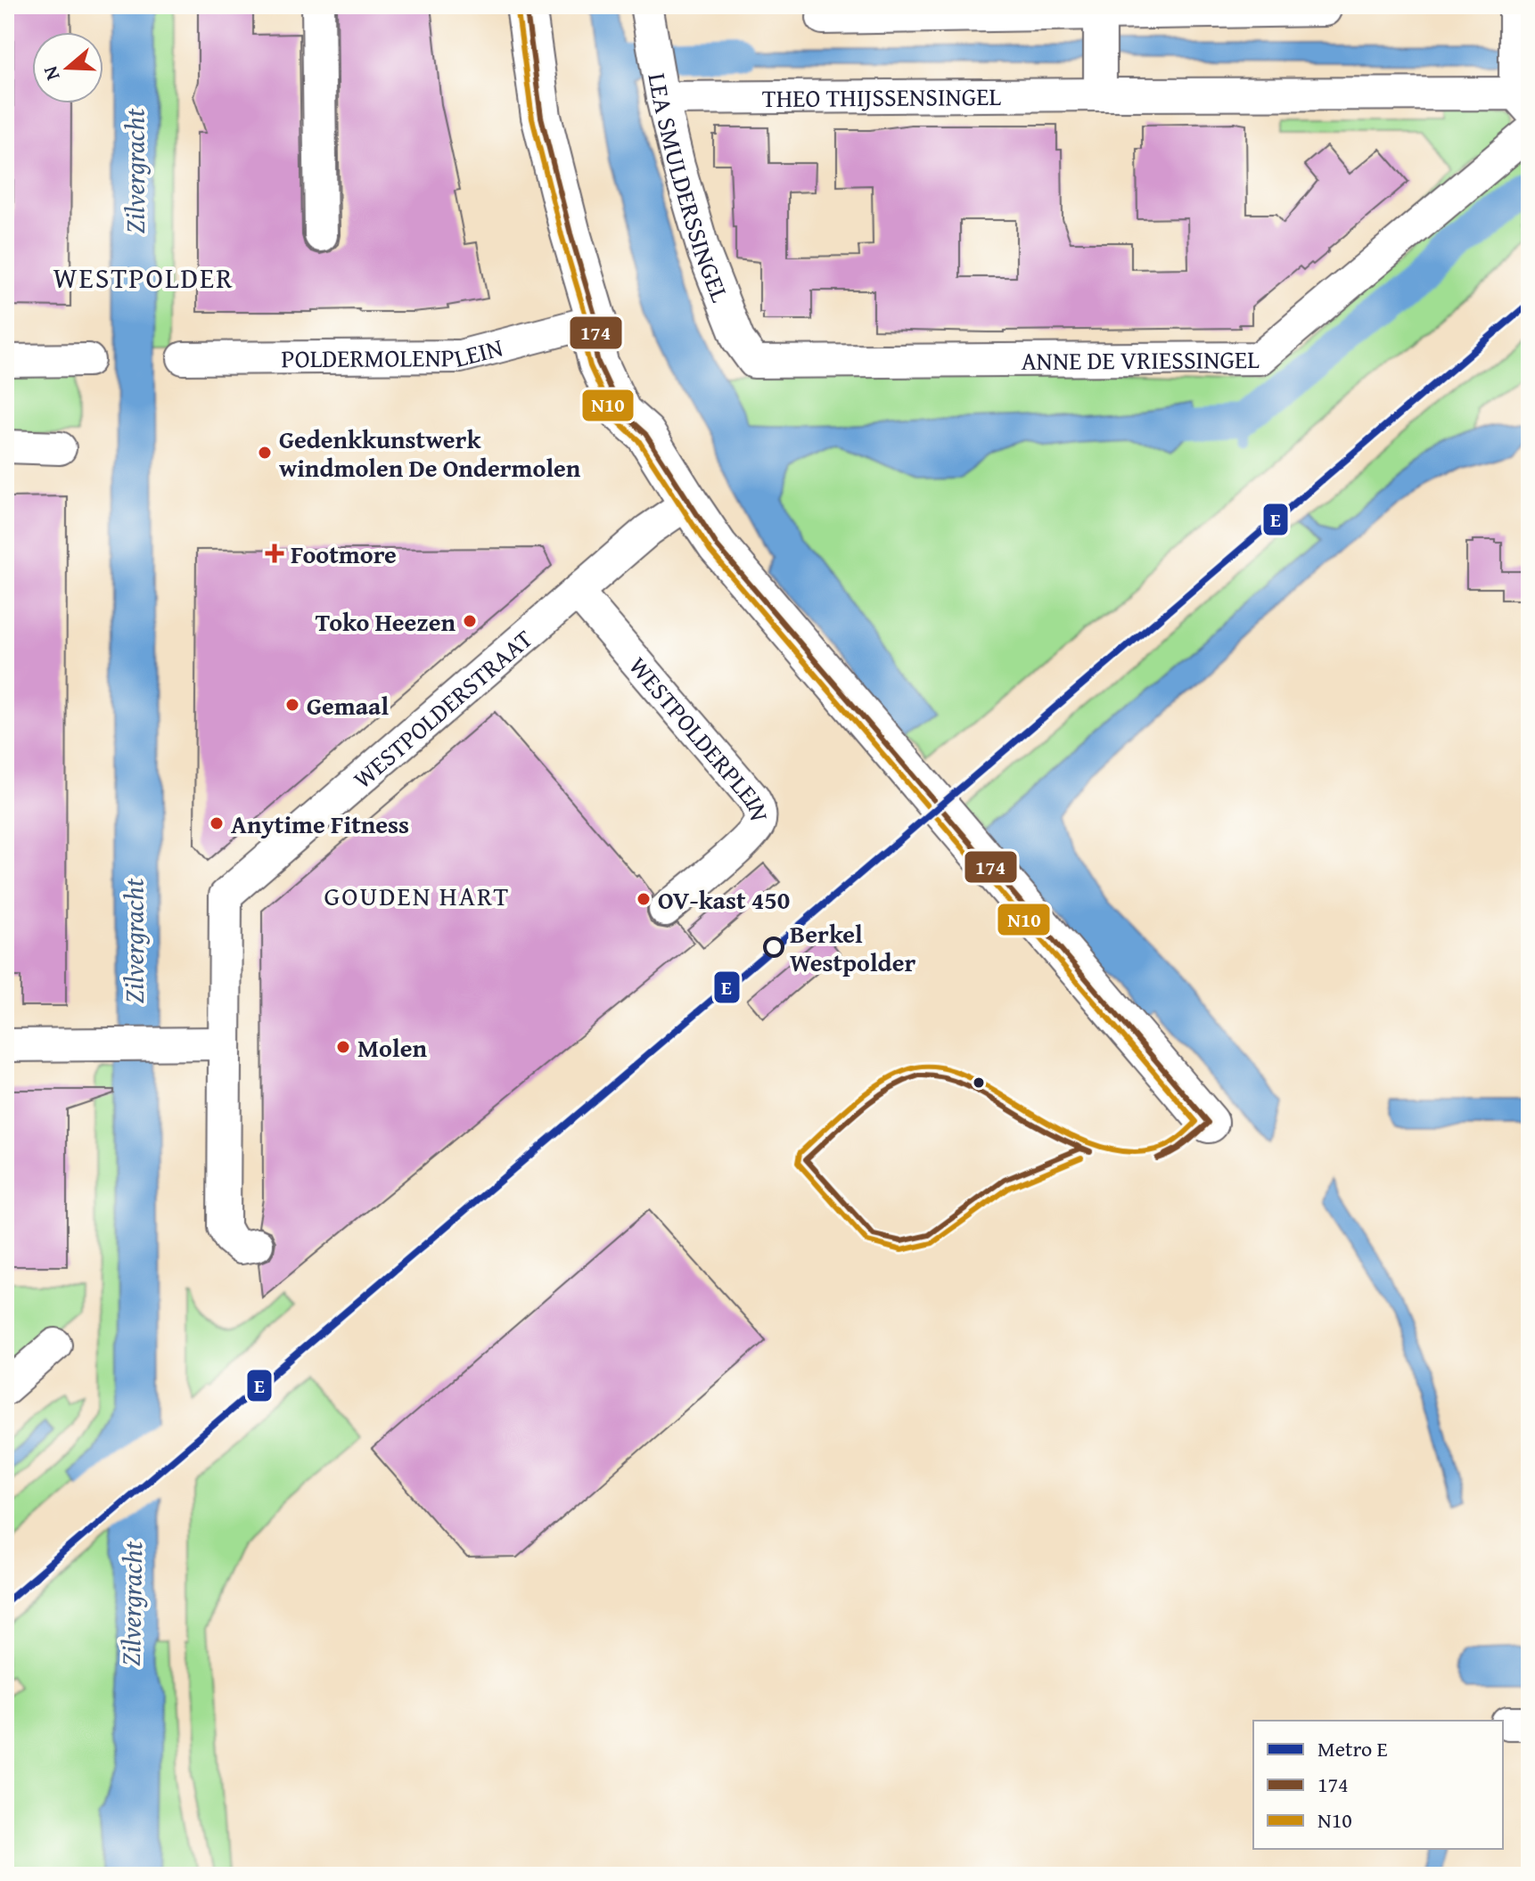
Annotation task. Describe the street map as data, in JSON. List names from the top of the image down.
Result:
{
  "streets": {
    "street": [
      "THEO THIJSSENSINGEL",
      "LEA SMULDERSSINGEL",
      "POLDERMOLENPLEIN",
      "ANNE DE VRIESSINGEL",
      "WESTPOLDERSTRAAT",
      "WESTPOLDERPLEIN"
    ]
  },
  "crossings": [
    ["THEO THIJSSENSINGEL", "LEA SMULDERSSINGEL"],
    ["LEA SMULDERSSINGEL", "ANNE DE VRIESSINGEL"],
    ["WESTPOLDERSTRAAT", "WESTPOLDERPLEIN"]
  ],
  "districts": ["WESTPOLDER", "GOUDEN HART"],
  "water": ["Zilvergracht"],
  "places": {
    "other": [
      "Gedenkkunstwerk windmolen De Ondermolen",
      "Toko Heezen",
      "Gemaal",
      "Anytime Fitness",
      "OV-kast 450",
      "Berkel Westpolder",
      "Molen"
    ],
    "health": ["Footmore"]
  },
  "lines": ["transit line 174", "transit line N10", "metro line E"],
  "legend": ["Metro E", "174", "N10"],
  "north": "left"
}
